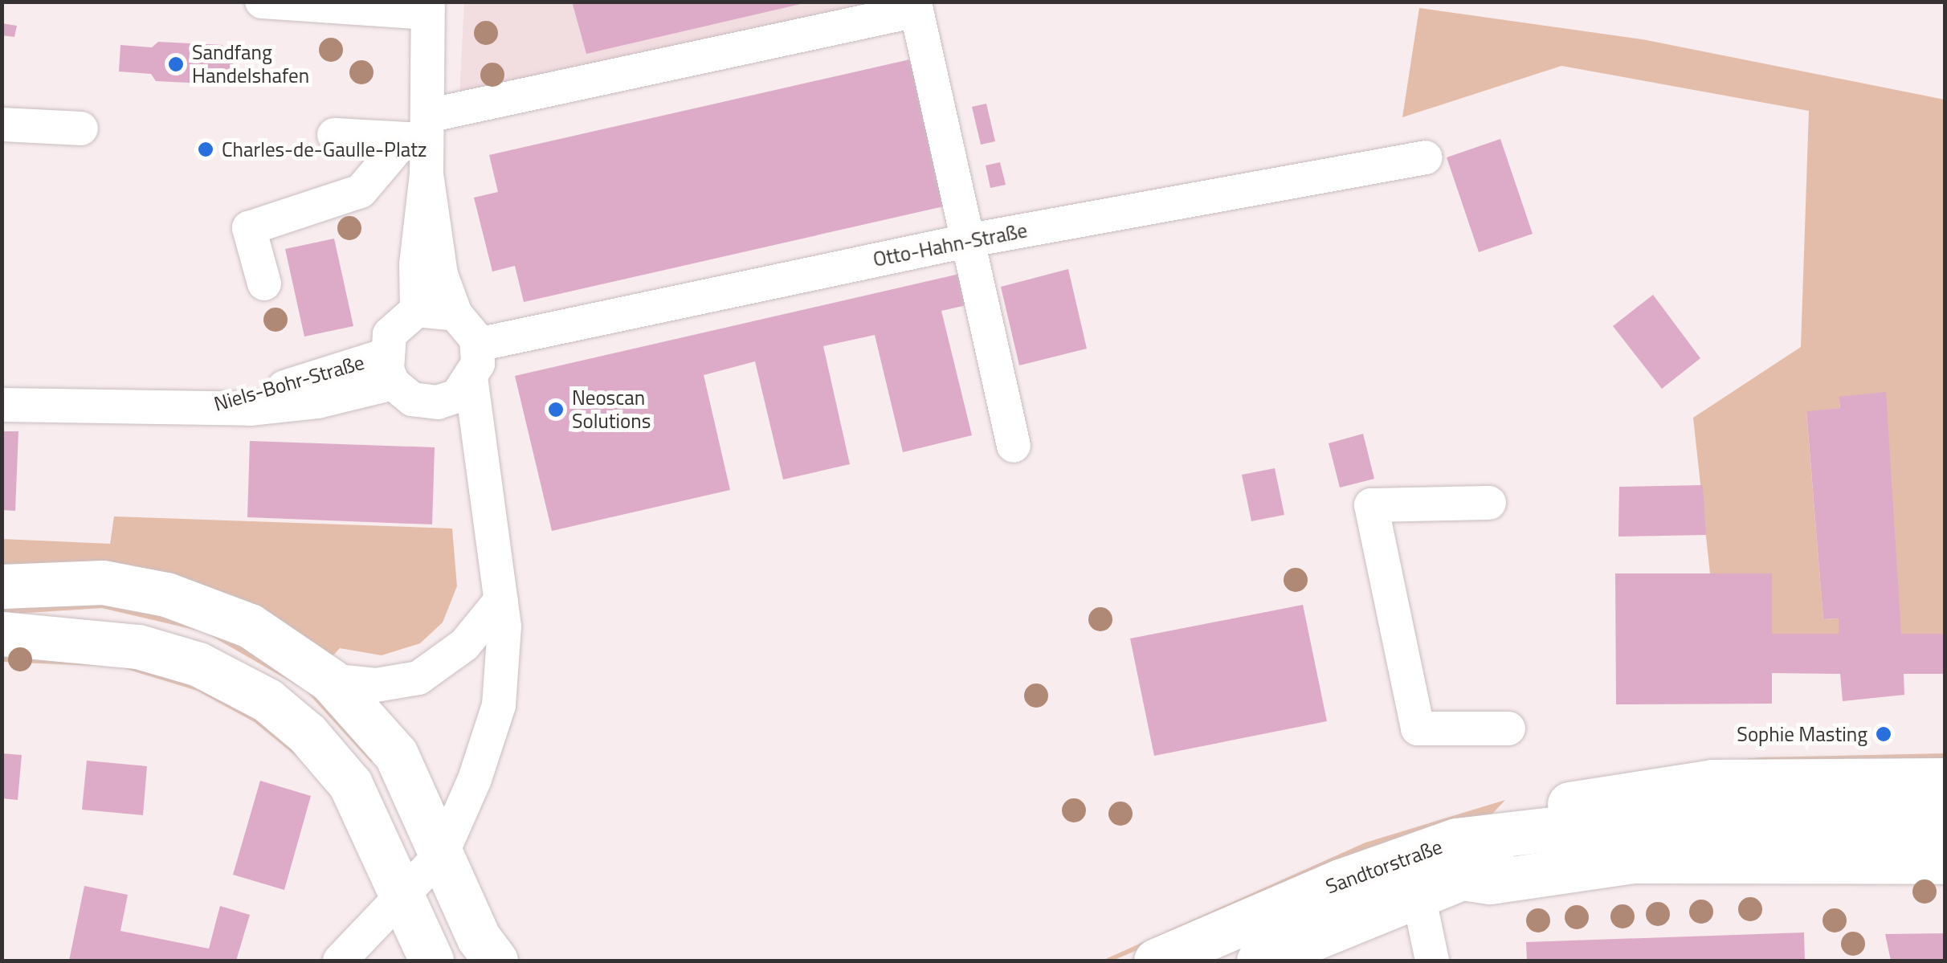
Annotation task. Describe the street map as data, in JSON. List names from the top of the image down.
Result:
{
  "streets": {
    "main road": ["Sandtorstraße"],
    "street": ["Otto-Hahn-Straße", "Niels-Bohr-Straße"]
  },
  "crossings": [
    ["Otto-Hahn-Straße", "Niels-Bohr-Straße"]
  ],
  "places": [
    "Sandfang Handelshafen",
    "Charles-de-Gaulle-Platz",
    "Neoscan Solutions",
    "Sophie Masting"
  ]
}
